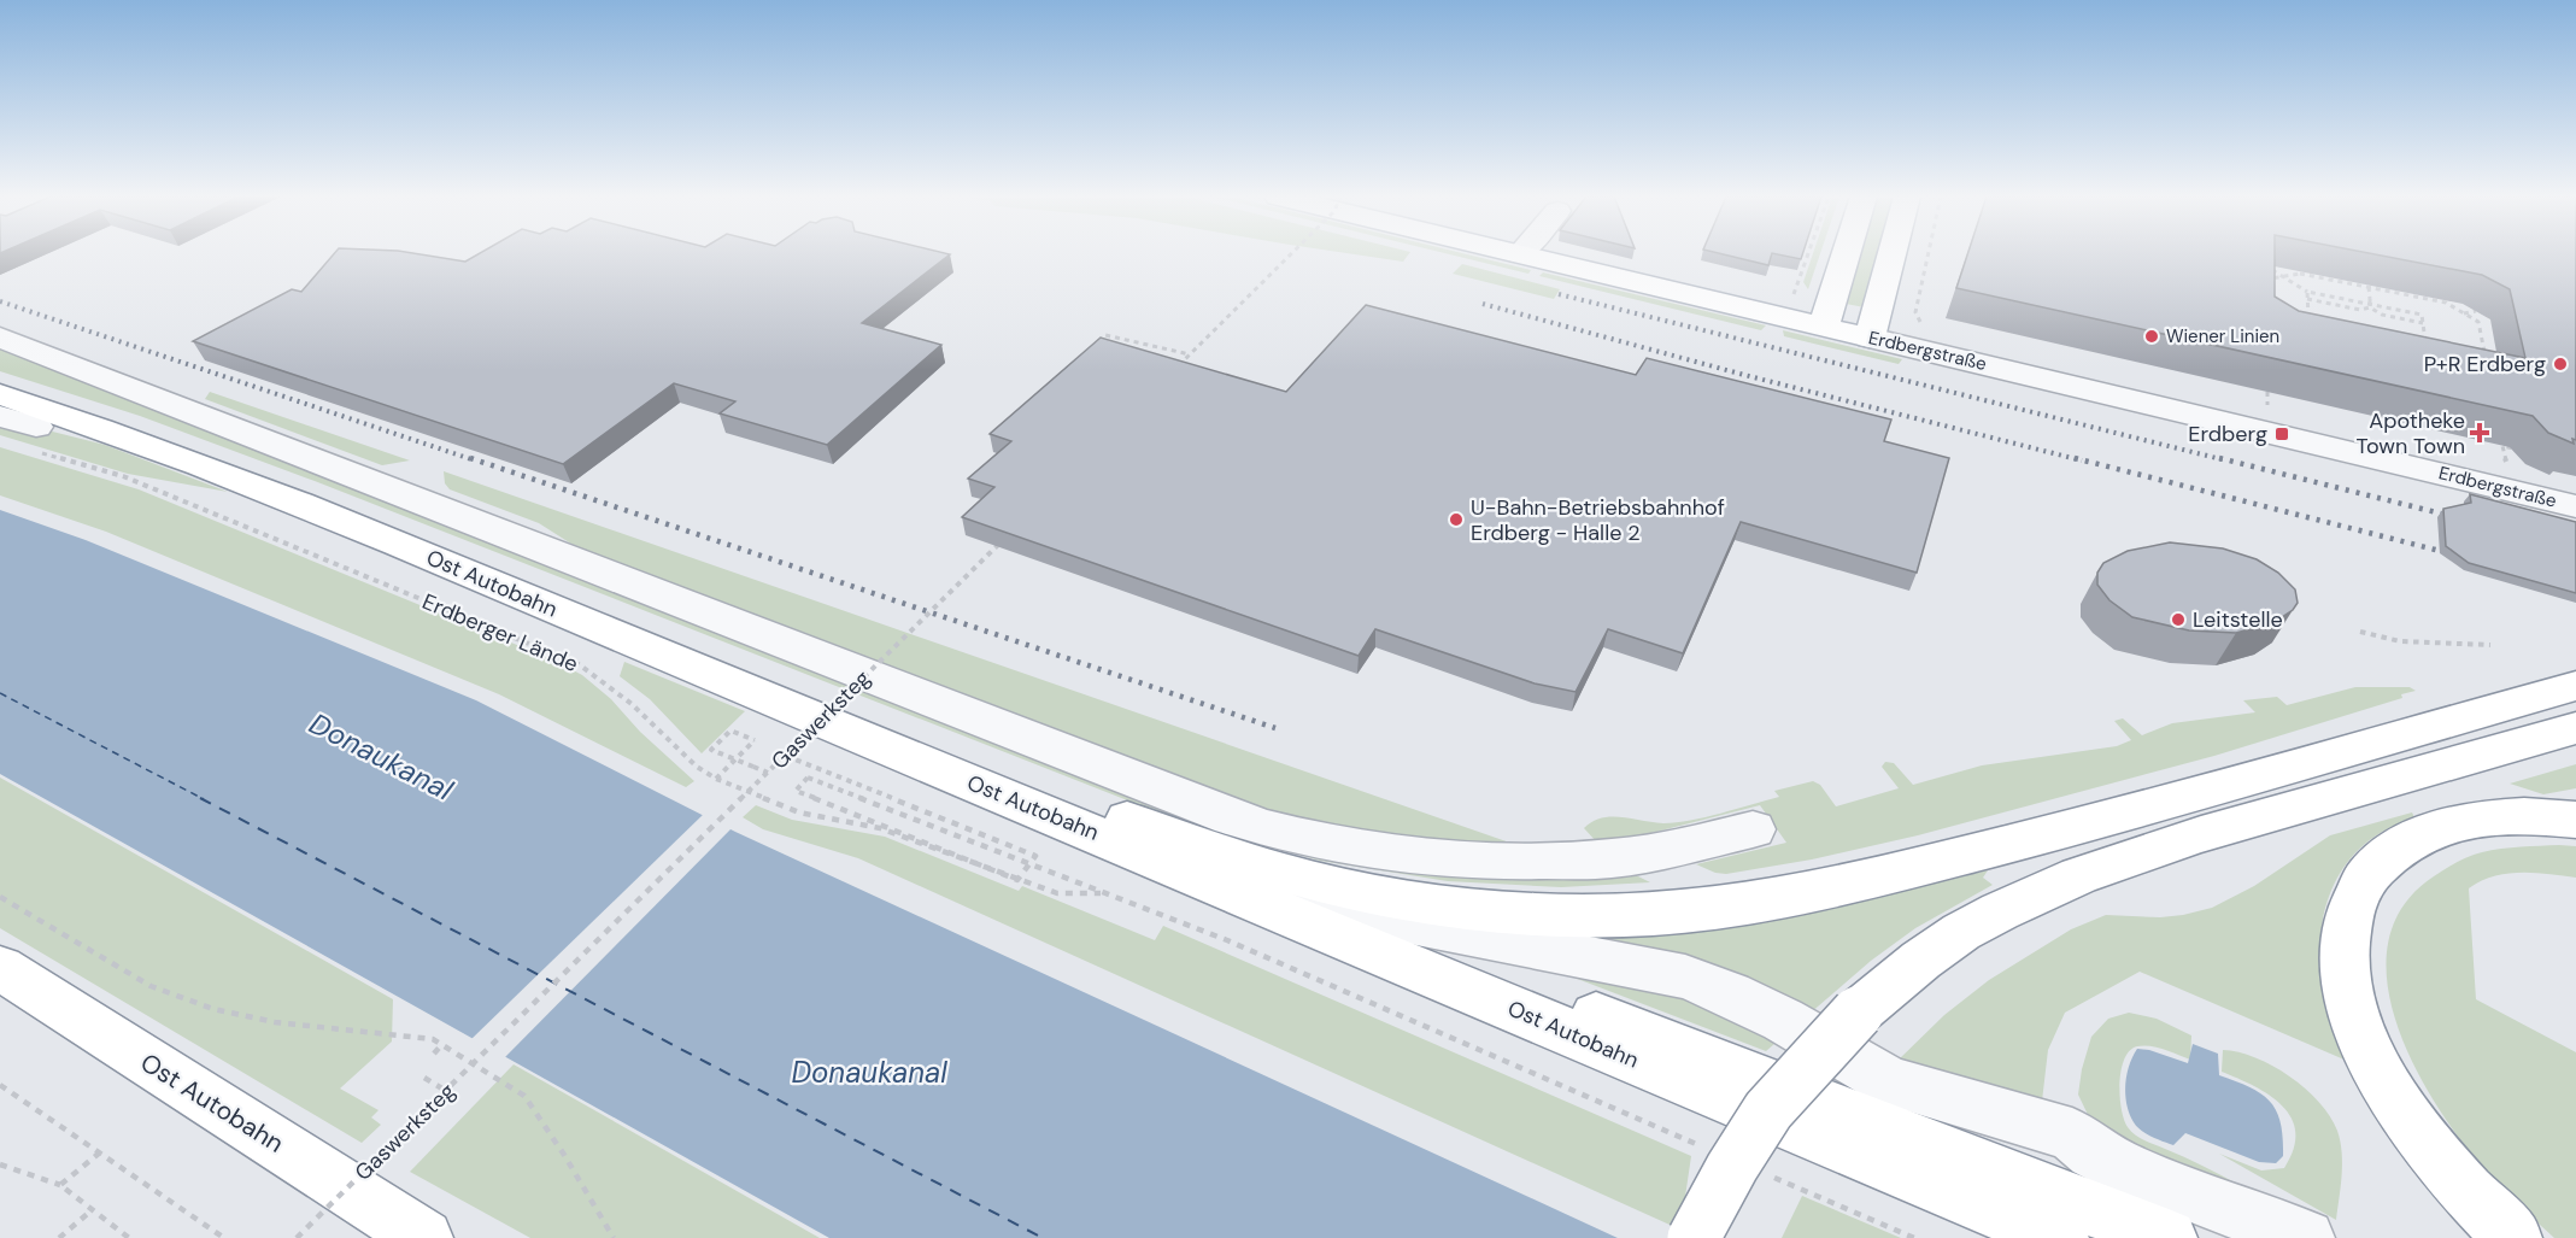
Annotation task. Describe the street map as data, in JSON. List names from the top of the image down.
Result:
{
  "streets": {
    "main road": ["Erdbergstraße", "Ost Autobahn"],
    "path": ["Erdberger Lände", "Gaswerksteg"]
  },
  "water": ["Donaukanal"],
  "places": {
    "other": [
      "Wiener Linien",
      "P+R Erdberg",
      "U-Bahn-Betriebsbahnhof Erdberg - Halle 2",
      "Leitstelle"
    ],
    "health": ["Apotheke Town Town"],
    "transit": ["Erdberg"]
  }
}
